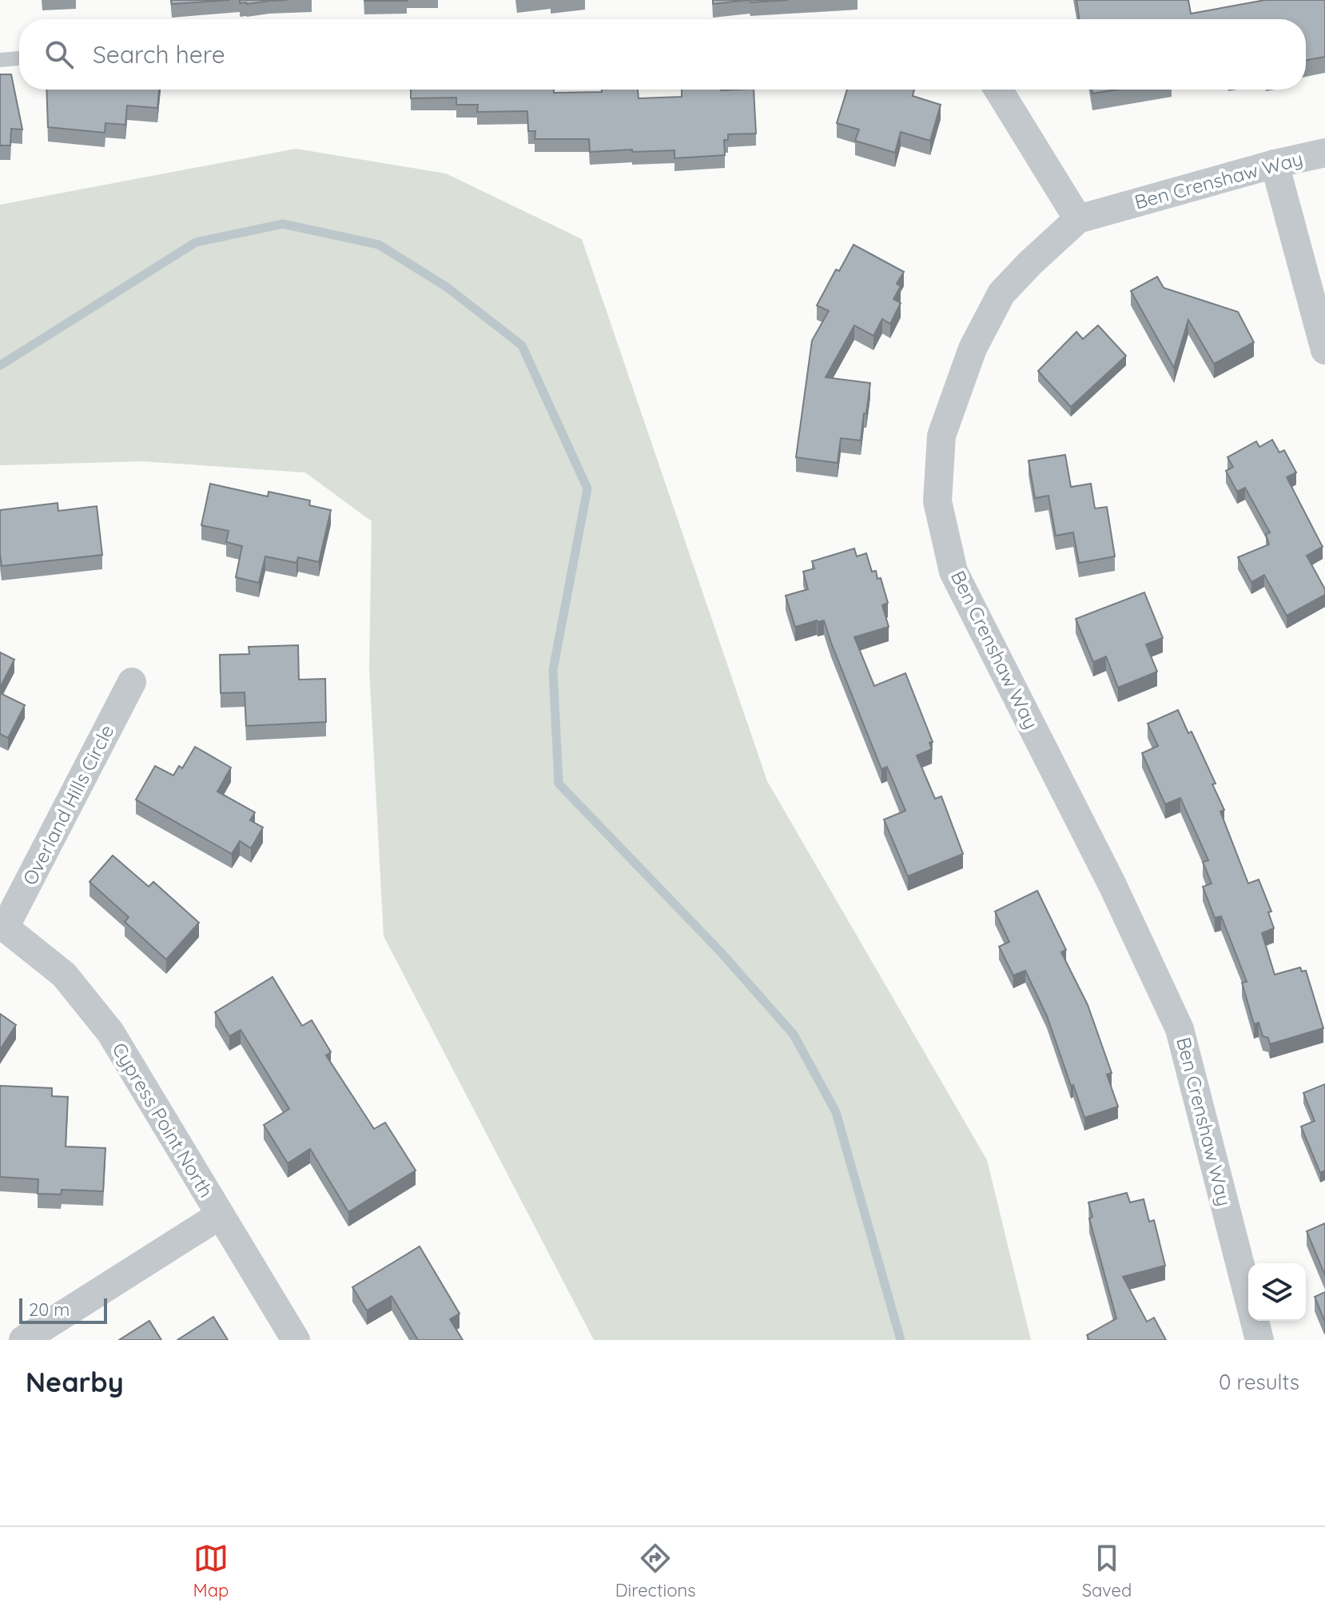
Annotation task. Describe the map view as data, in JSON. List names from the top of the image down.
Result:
{
  "streets": {
    "street": ["Ben Crenshaw Way", "Overland Hills Circle", "Cypress Point North"]
  },
  "crossings": [
    ["Overland Hills Circle", "Cypress Point North"]
  ],
  "scale_bar": "20 m",
  "page": {
    "search": "Search here",
    "scale": "20 m",
    "heading": ["Nearby", "0 results"],
    "nav": ["Map", "Directions", "Saved"]
  }
}
